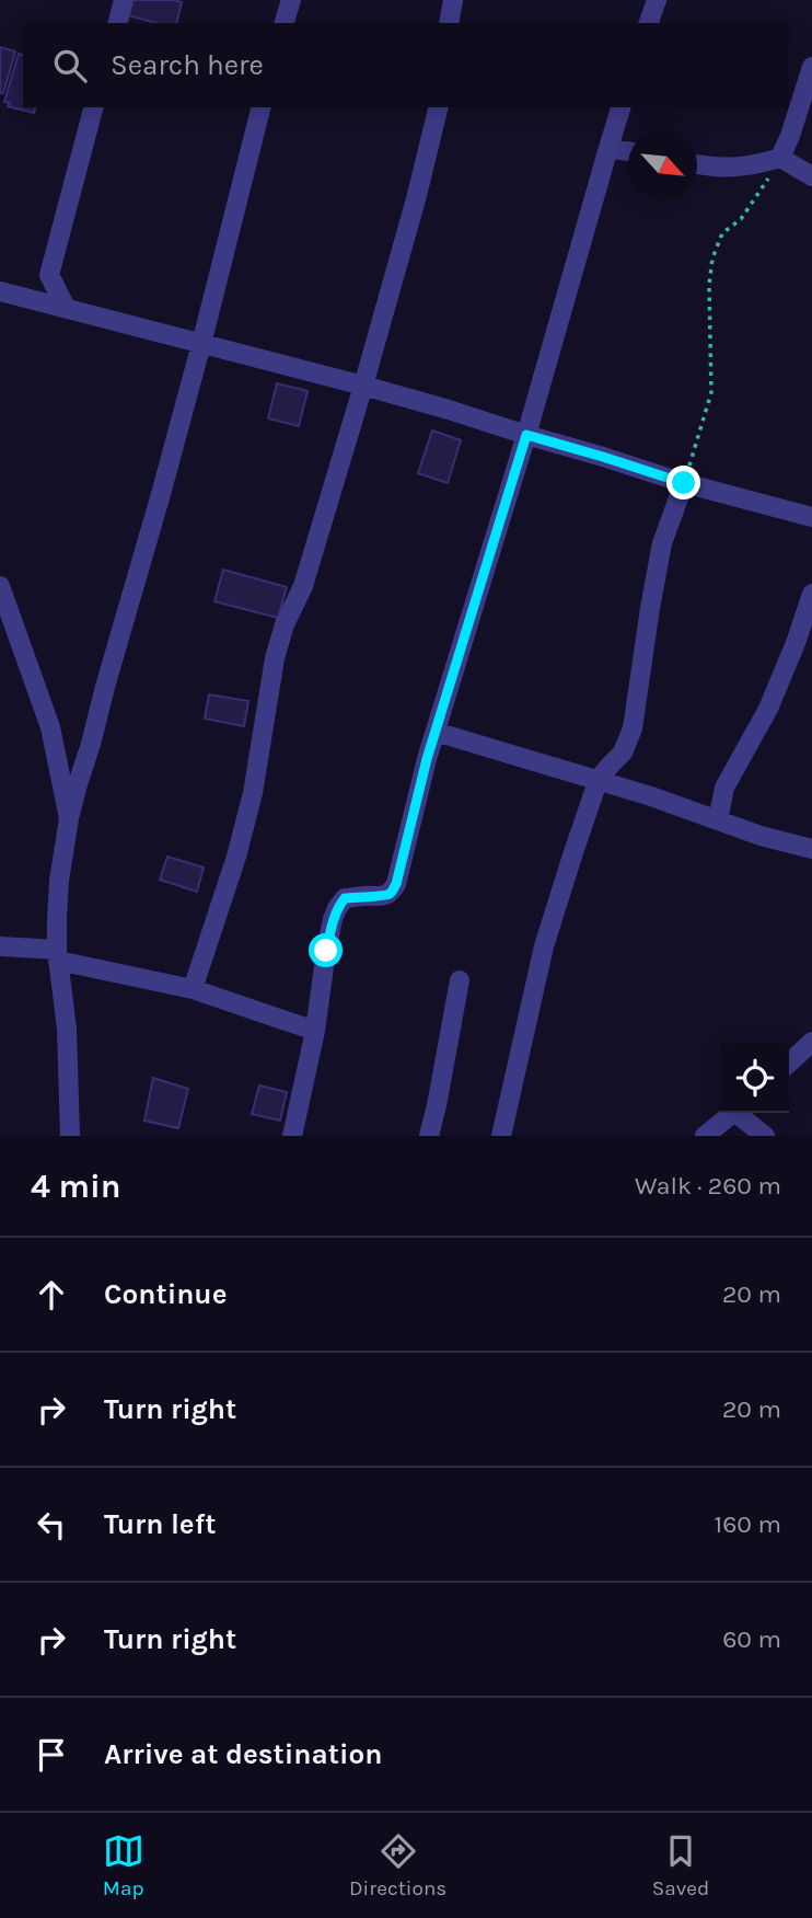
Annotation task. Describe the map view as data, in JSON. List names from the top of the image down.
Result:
{
  "north": "bottom right",
  "page": {
    "search": "Search here",
    "heading": ["4 min", "Walk · 260 m"],
    "list": [
      ["Continue", "20 m"],
      ["Turn right", "20 m"],
      ["Turn left", "160 m"],
      ["Turn right", "60 m"],
      "Arrive at destination"
    ],
    "nav": ["Map", "Directions", "Saved"]
  }
}
